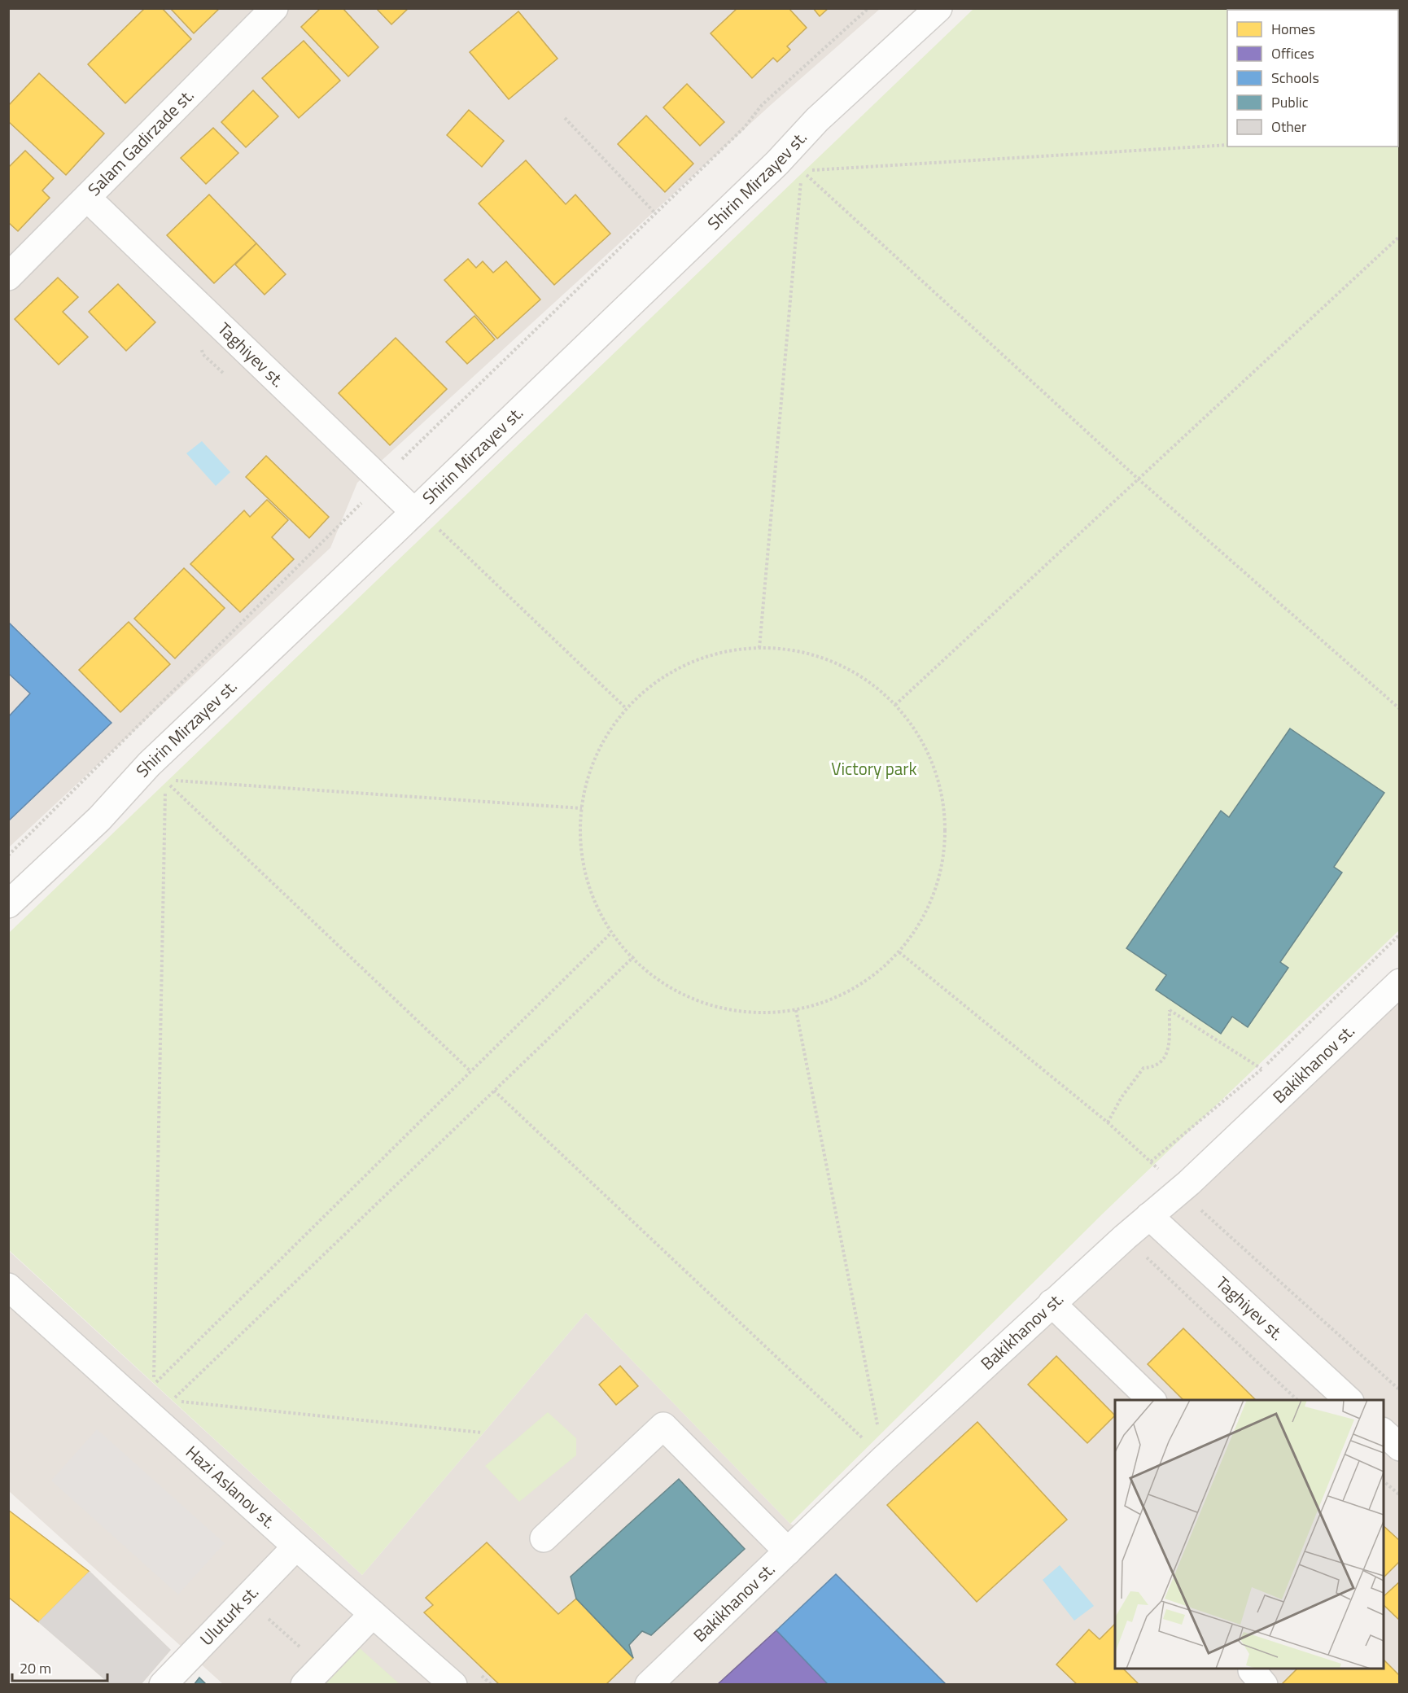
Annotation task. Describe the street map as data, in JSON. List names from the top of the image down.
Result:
{
  "streets": {
    "street": [
      "Salam Gadirzade st.",
      "Shirin Mirzayev st.",
      "Taghiyev st.",
      "Bakikhanov st.",
      "Hazi Aslanov st.",
      "Uluturk st."
    ]
  },
  "crossings": [
    ["Salam Gadirzade st.", "Taghiyev st."],
    ["Shirin Mirzayev st.", "Taghiyev st."],
    ["Taghiyev st.", "Bakikhanov st."],
    ["Hazi Aslanov st.", "Uluturk st."]
  ],
  "parks": ["Victory park"],
  "legend": [
    "Homes",
    "Offices",
    "Schools",
    "Public",
    "Other"
  ],
  "scale_bar": "20 m"
}
